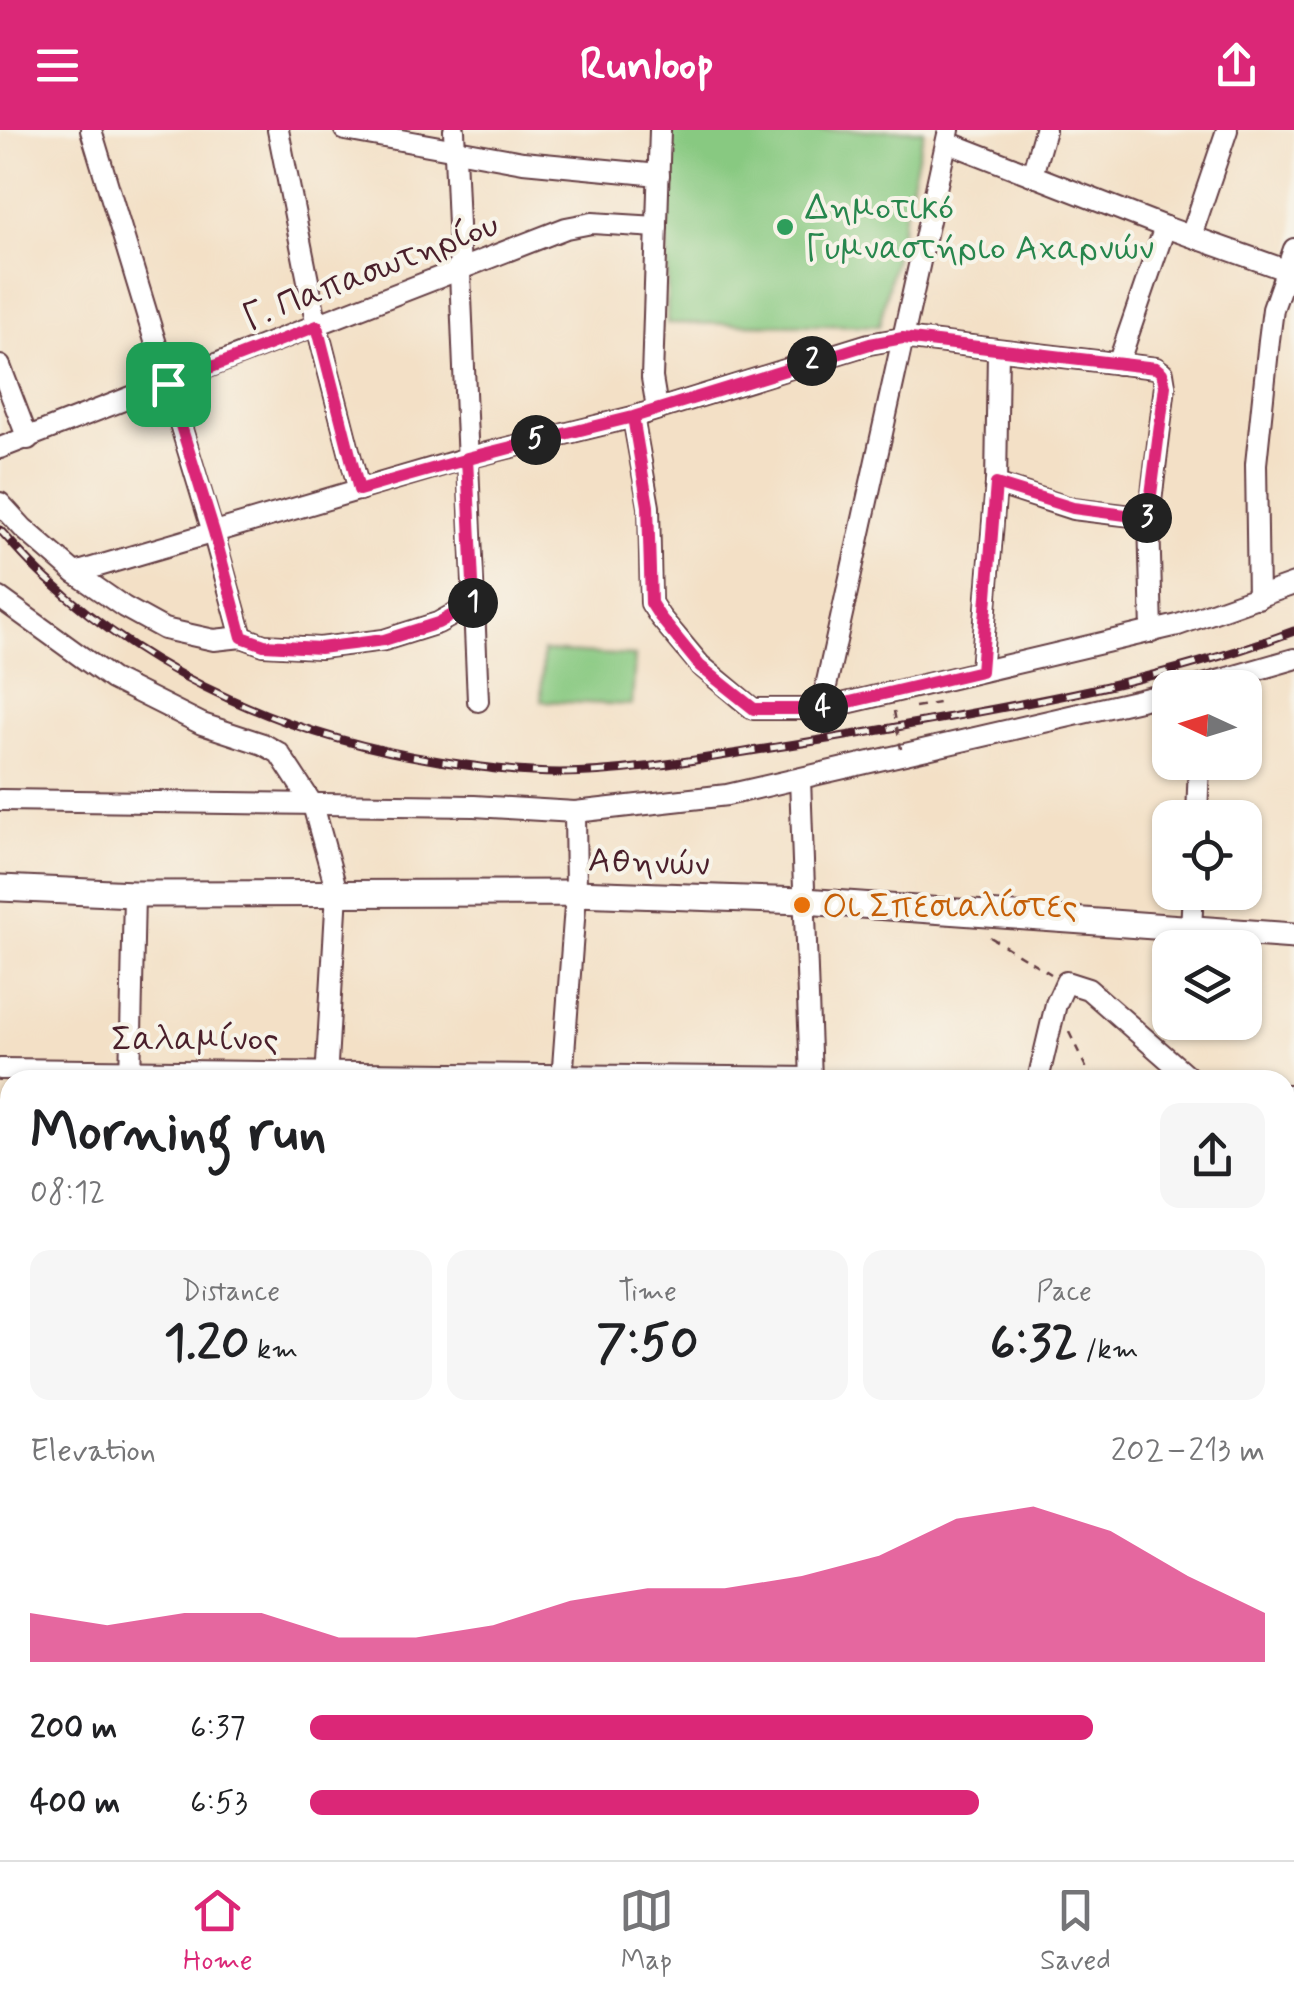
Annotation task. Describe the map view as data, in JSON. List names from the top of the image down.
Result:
{
  "streets": {
    "main road": ["Αθηνών"],
    "street": ["Γ. Παπασωτηρίου"]
  },
  "places": ["Δημοτικό Γυμναστήριο Αχαρνών", "Οι Σπεσιαλίστες"],
  "north": "left",
  "page": {
    "header": "Runloop",
    "pins": [
      "2",
      "5",
      "3",
      "1",
      "4"
    ],
    "heading": ["Morning run", "08:12"],
    "stats": [
      ["Distance", "1.20 km"],
      ["Time", "7:50"],
      ["Pace", "6:32 /km"]
    ],
    "chart": ["Elevation", "202–213 m"],
    "list": [
      {
        "name": "200 m",
        "note": "6:37"
      },
      {
        "name": "400 m",
        "note": "6:53"
      }
    ],
    "tabs": ["Home", "Map", "Saved"]
  }
}
